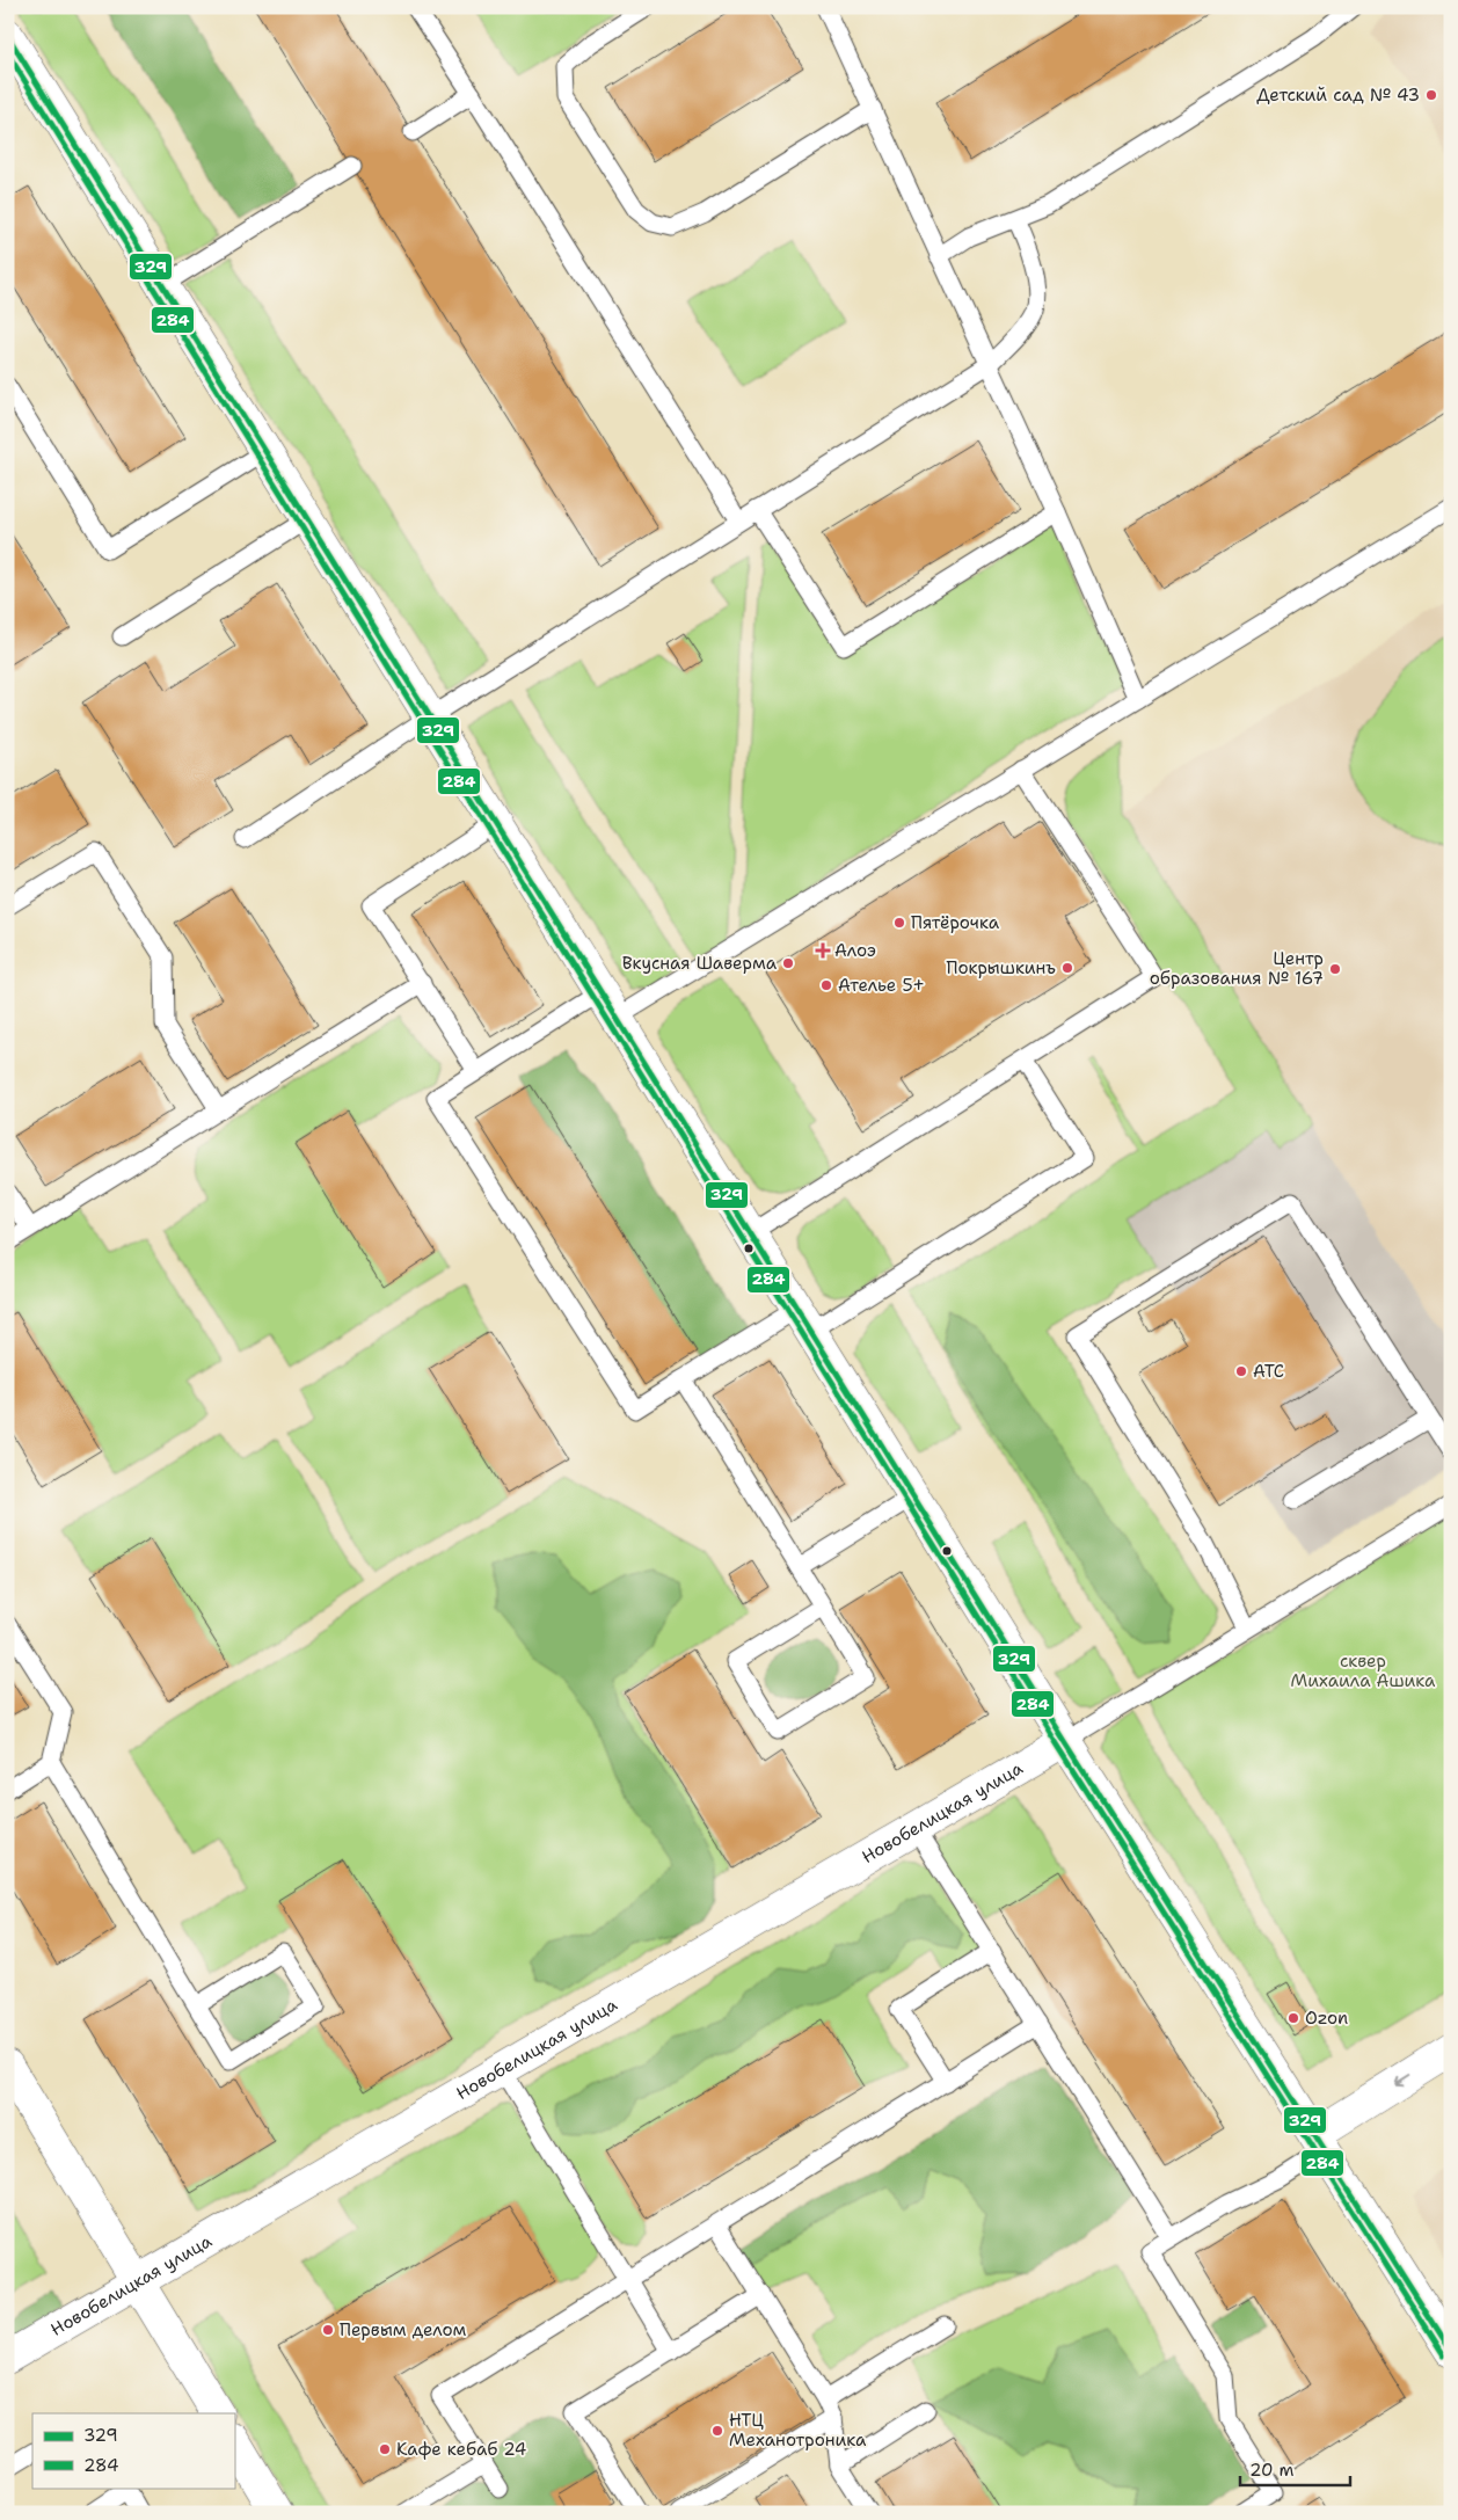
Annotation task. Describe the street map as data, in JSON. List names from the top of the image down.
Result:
{
  "streets": {
    "street": ["Новобелицкая улица"]
  },
  "parks": ["сквер Михаила Ашика"],
  "places": {
    "other": [
      "Детский сад № 43",
      "Пятёрочка",
      "Вкусная Шаверма",
      "Покрышкинъ",
      "Центр образования № 167",
      "Ателье 5+",
      "АТС",
      "Ozon",
      "Первым делом",
      "НТЦ Механотроника",
      "Кафе кебаб 24"
    ],
    "health": ["Алоэ"]
  },
  "lines": ["transit line 329", "transit line 284"],
  "legend": ["329", "284"],
  "scale_bar": "20 m"
}
